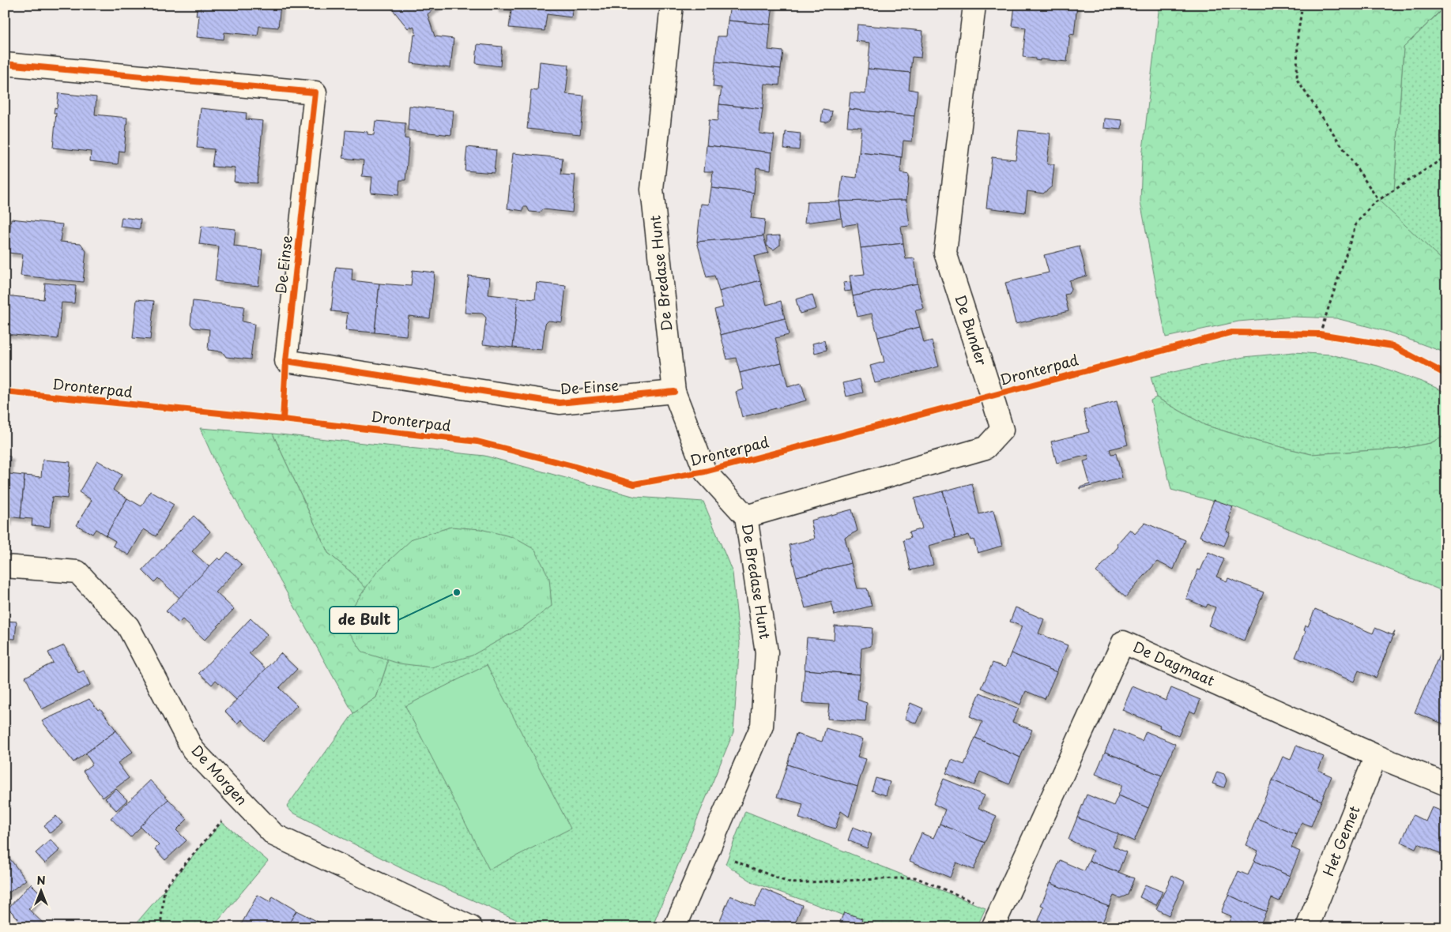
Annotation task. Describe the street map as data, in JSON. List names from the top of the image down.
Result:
{
  "streets": {
    "street": [
      "De Einse",
      "De Bredase Hunt",
      "De Bunder",
      "De Dagmaat",
      "De Morgen",
      "Het Gemet"
    ],
    "cycle path": ["Dronterpad"]
  },
  "crossings": [
    ["De Einse", "De Bredase Hunt"],
    ["De Bredase Hunt", "De Bunder"],
    ["De Dagmaat", "Het Gemet"]
  ],
  "places": ["de Bult"],
  "north": "top"
}
